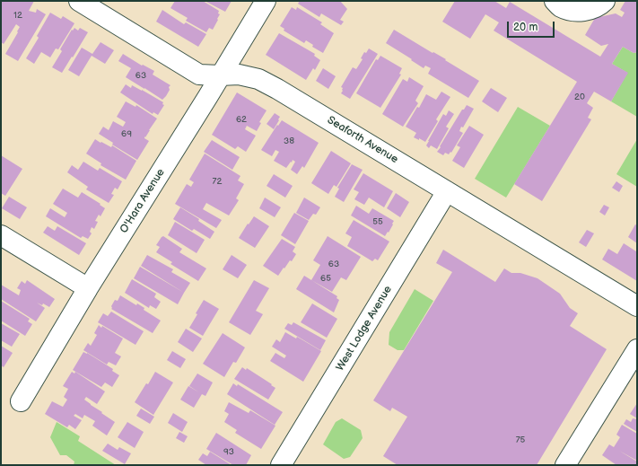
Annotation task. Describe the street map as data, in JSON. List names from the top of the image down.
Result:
{
  "streets": {
    "street": ["Seaforth Avenue", "O'Hara Avenue", "West Lodge Avenue"]
  },
  "crossings": [
    ["Seaforth Avenue", "O'Hara Avenue"],
    ["Seaforth Avenue", "West Lodge Avenue"]
  ],
  "house_numbers": [
    "12",
    "63",
    "20",
    "62",
    "69",
    "38",
    "72",
    "55",
    "63",
    "65",
    "75",
    "93"
  ],
  "scale_bar": "20 m"
}
